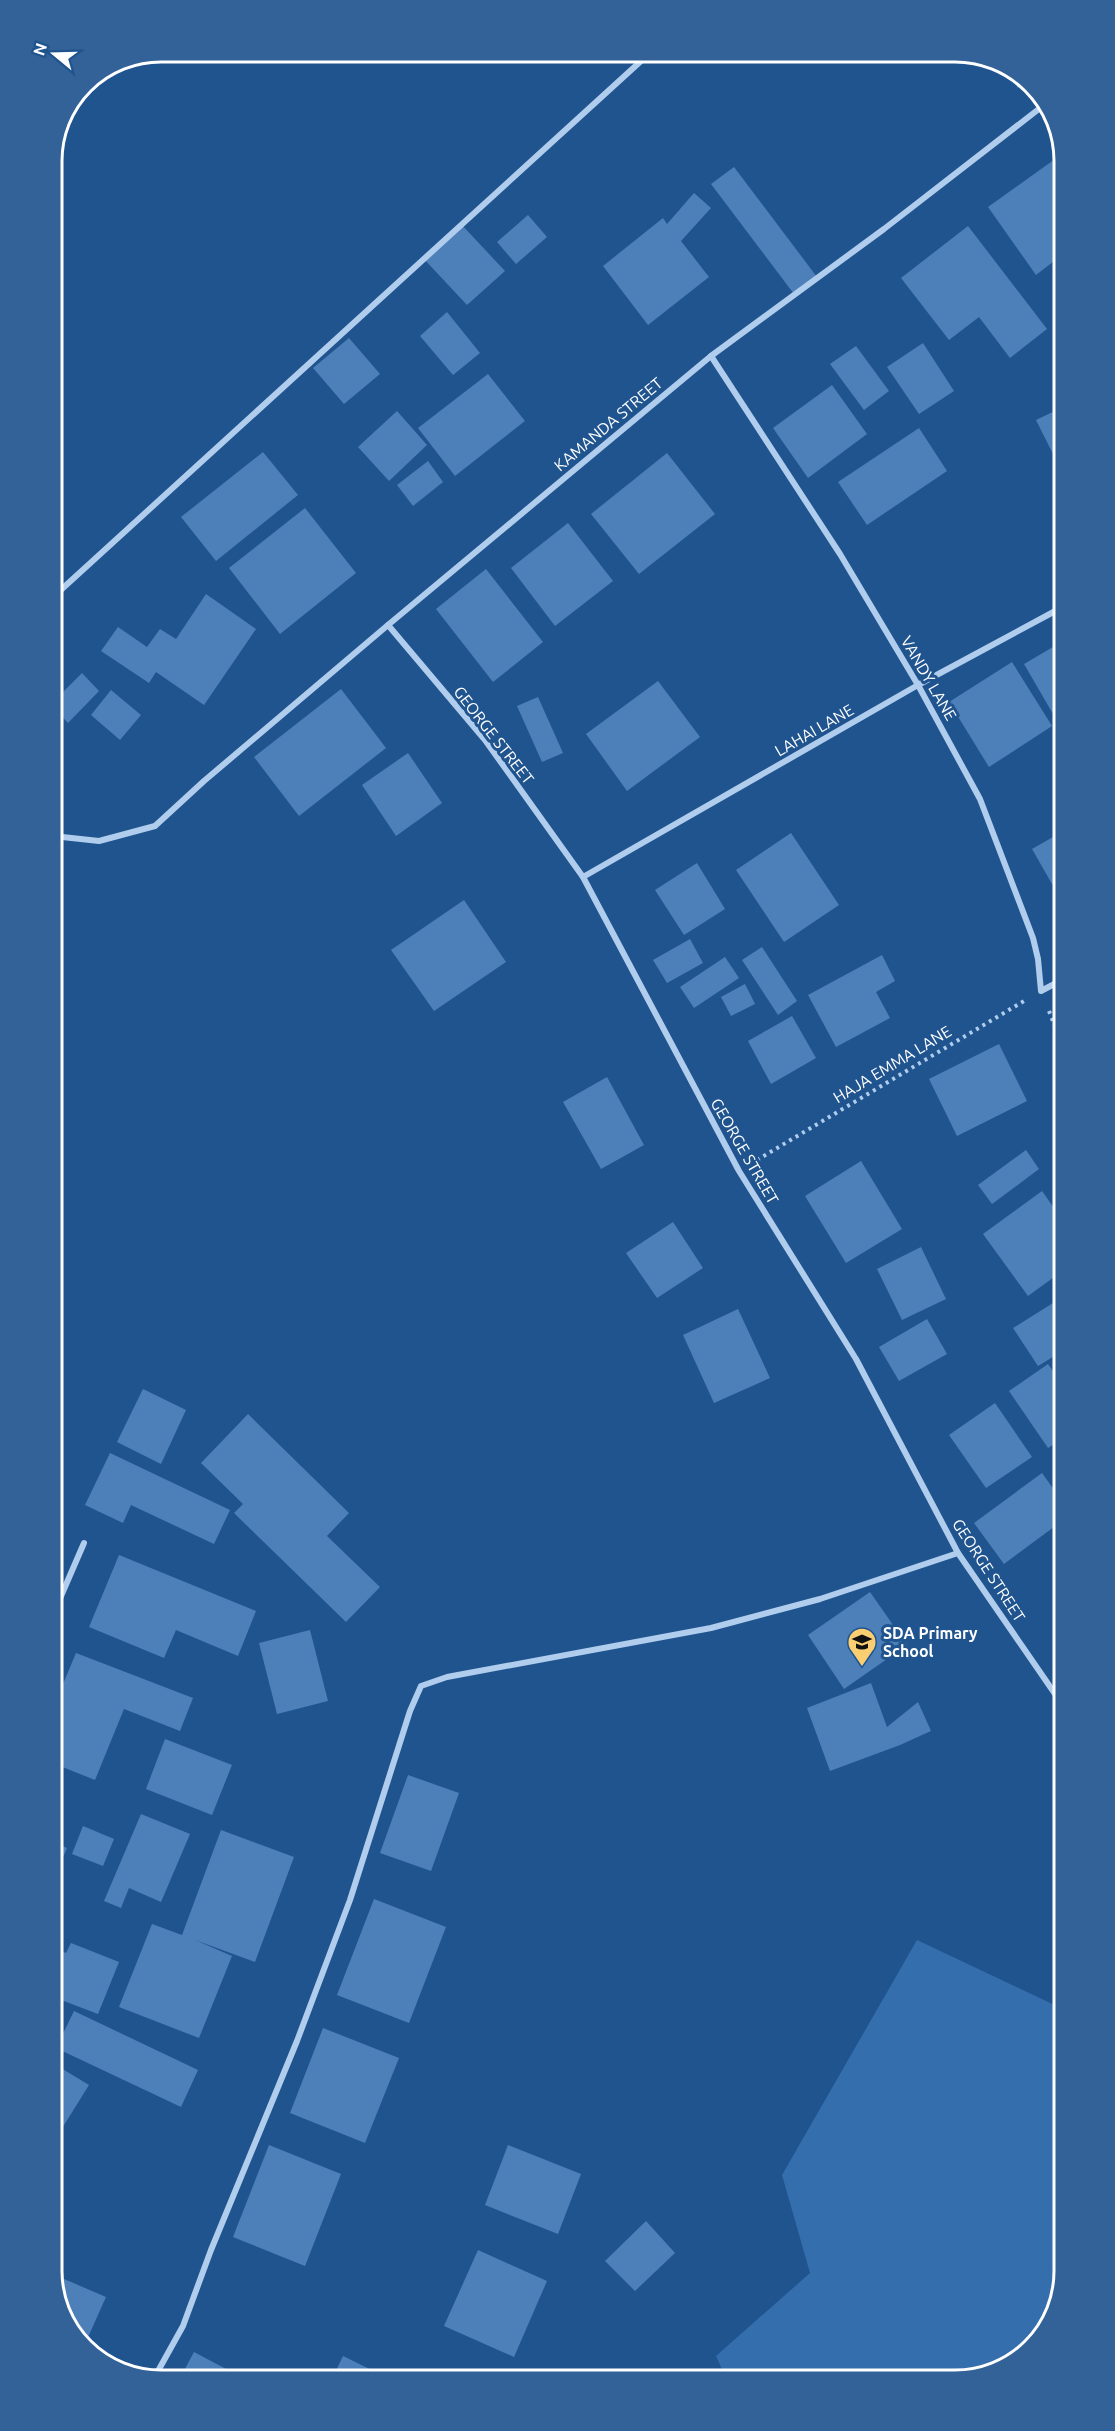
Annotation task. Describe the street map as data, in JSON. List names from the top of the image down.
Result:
{
  "streets": {
    "street": [
      "KAMANDA STREET",
      "VANDY LANE",
      "LAHAI LANE",
      "GEORGE STREET"
    ],
    "path": ["HAJA EMMA LANE"]
  },
  "crossings": [
    ["KAMANDA STREET", "VANDY LANE"],
    ["KAMANDA STREET", "GEORGE STREET"],
    ["VANDY LANE", "LAHAI LANE"],
    ["VANDY LANE", "HAJA EMMA LANE"],
    ["LAHAI LANE", "GEORGE STREET"],
    ["GEORGE STREET", "HAJA EMMA LANE"]
  ],
  "places": {
    "school or university": ["SDA Primary School"]
  },
  "north": "left"
}
